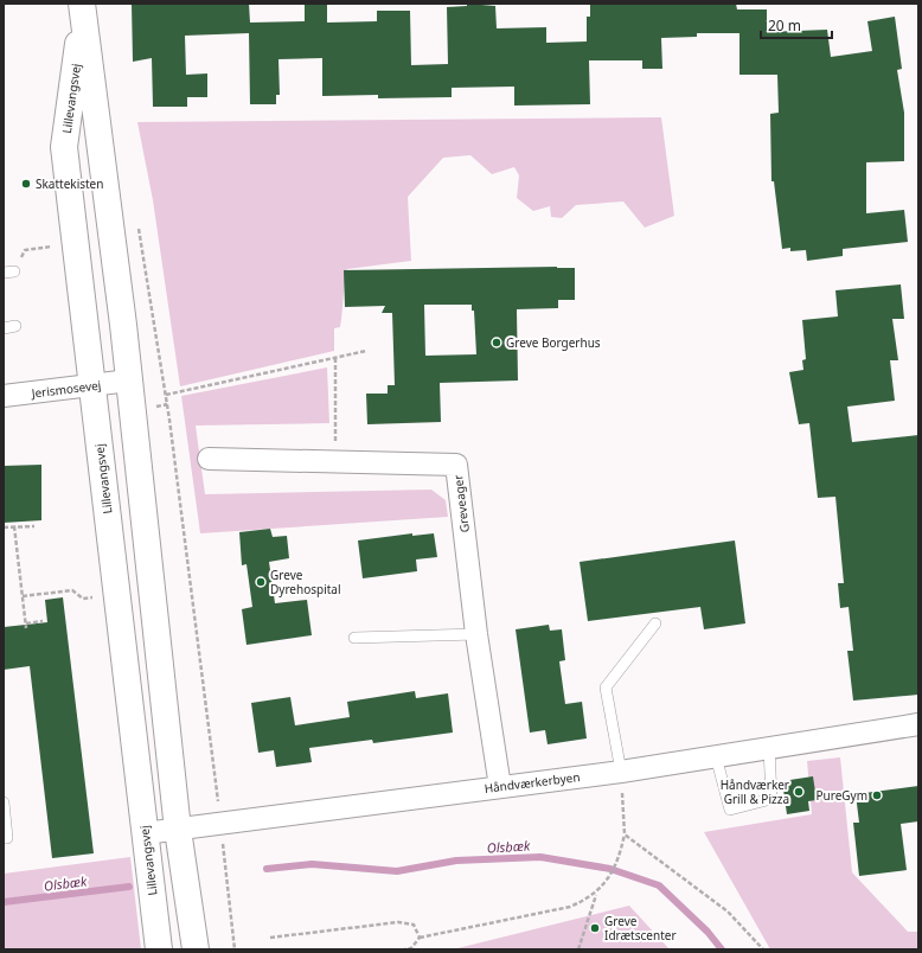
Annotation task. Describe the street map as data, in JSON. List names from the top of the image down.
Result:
{
  "streets": {
    "street": [
      "Lillevangsvej",
      "Jerismosevej",
      "Greveager",
      "Håndværkerbyen"
    ]
  },
  "crossings": [
    ["Lillevangsvej", "Jerismosevej"],
    ["Lillevangsvej", "Håndværkerbyen"],
    ["Greveager", "Håndværkerbyen"]
  ],
  "water": ["Olsbæk"],
  "places": [
    "Skattekisten",
    "Greve Borgerhus",
    "Greve Dyrehospital",
    "Håndværker Grill & Pizza",
    "PureGym",
    "Greve Idrætscenter"
  ],
  "scale_bar": "20 m"
}
